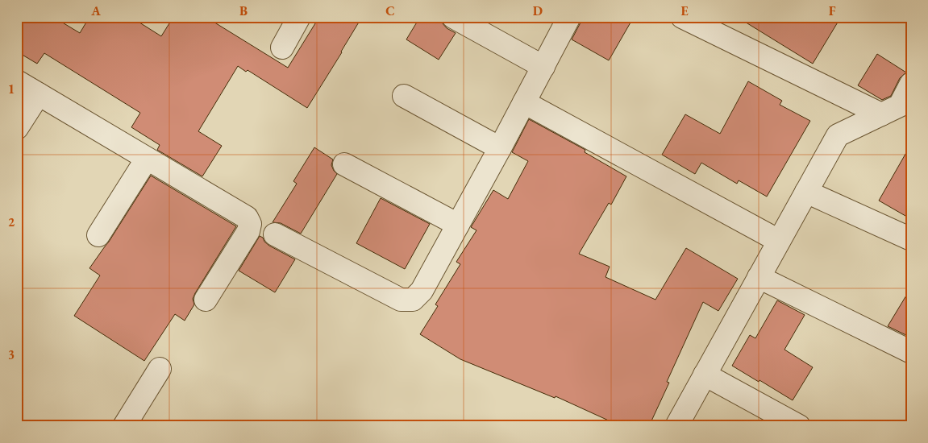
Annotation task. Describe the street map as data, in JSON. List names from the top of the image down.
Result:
{
  "grid": {
    "columns": [
      "A",
      "B",
      "C",
      "D",
      "E",
      "F"
    ],
    "rows": ["1", "2", "3"]
  }
}
